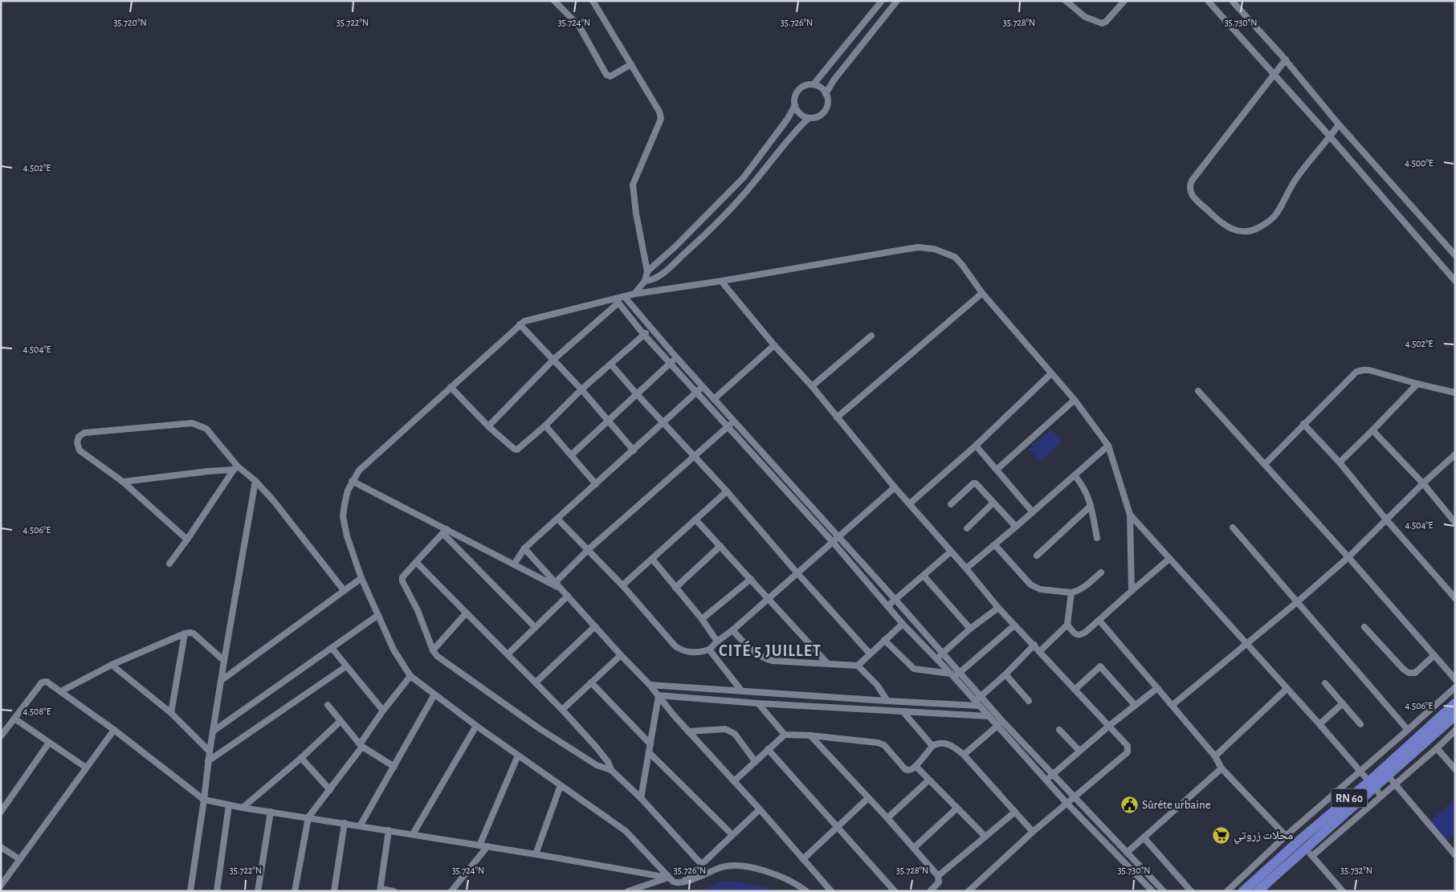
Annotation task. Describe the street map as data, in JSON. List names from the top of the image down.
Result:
{
  "streets": {
    "main road": ["RN 60"]
  },
  "districts": ["CITÉ 5 JUILLET"],
  "places": {
    "public building": ["Sûréte urbaine"],
    "supermarket": ["محلات زروتي"]
  },
  "coordinates": [
    "35.720°N",
    "35.722°N",
    "35.724°N",
    "35.726°N",
    "35.728°N",
    "35.730°N",
    "4.500°E",
    "4.502°E",
    "4.504°E",
    "4.506°E",
    "4.508°E",
    "35.732°N"
  ]
}
